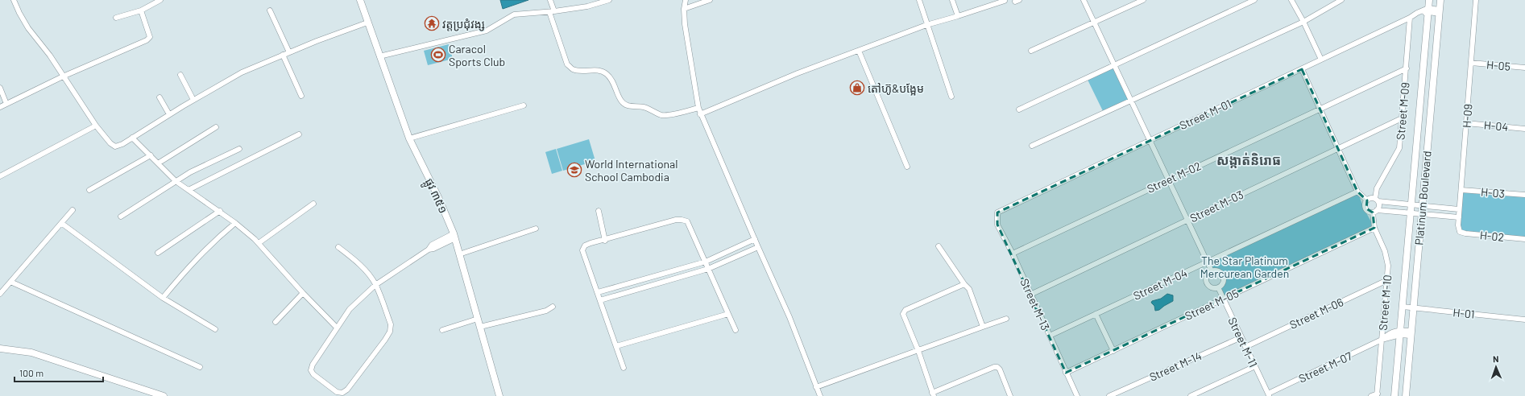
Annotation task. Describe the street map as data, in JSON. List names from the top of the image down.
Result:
{
  "streets": {
    "street": [
      "H-05",
      "Street M-09",
      "Street M-01",
      "H-09",
      "H-04",
      "Street M-02",
      "H-03",
      "ផ្លូវ ៣៥១",
      "Platinum Boulevard",
      "Street M-03",
      "H-02",
      "Street M-04",
      "Street M-10",
      "Street M-13",
      "Street M-05",
      "Street M-06",
      "H-01",
      "Street M-11",
      "Street M-14",
      "Street M-07"
    ]
  },
  "crossings": [
    ["H-05", "H-09"],
    ["Street M-09", "Street M-01"],
    ["Street M-09", "Street M-02"],
    ["Street M-09", "Street M-03"],
    ["Street M-09", "Street M-10"],
    ["Street M-01", "Platinum Boulevard"],
    ["Street M-01", "Street M-13"],
    ["H-09", "H-04"],
    ["H-09", "H-03"],
    ["H-09", "H-02"],
    ["Street M-02", "Street M-13"],
    ["Platinum Boulevard", "H-01"],
    ["Platinum Boulevard", "Street M-07"],
    ["Street M-03", "Street M-13"],
    ["Street M-04", "Street M-13"],
    ["Street M-10", "Street M-05"],
    ["Street M-10", "Street M-06"],
    ["Street M-10", "Street M-07"],
    ["Street M-13", "Street M-05"],
    ["Street M-05", "Street M-11"],
    ["Street M-06", "Street M-11"],
    ["Street M-11", "Street M-14"],
    ["Street M-11", "Street M-07"]
  ],
  "districts": ["សង្កាត់និរោធ"],
  "parks": ["The Star Platinum Mercurean Garden"],
  "places": {
    "temple": ["វត្តប្រជុំវង្ស"],
    "sports": ["Caracol Sports Club"],
    "shop": ["តៅហ៊ូ&បង្អែម"],
    "school or university": ["World International School Cambodia"]
  },
  "scale_bar": "100 m",
  "north": "top"
}
